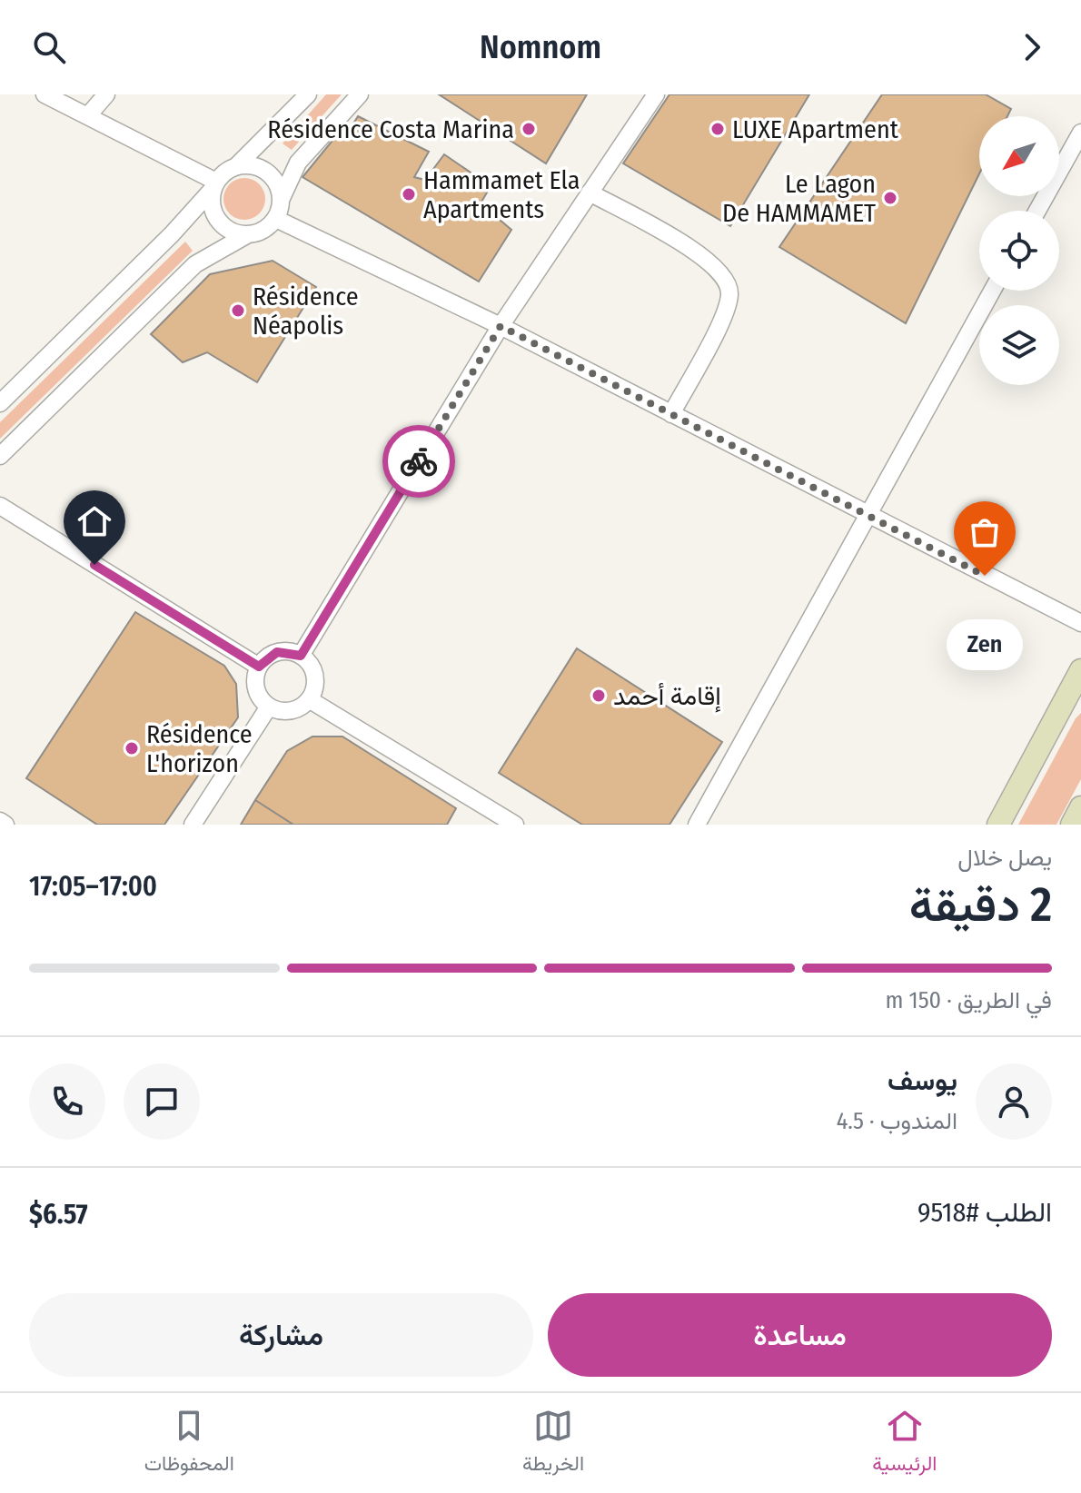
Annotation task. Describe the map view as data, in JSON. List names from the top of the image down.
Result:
{
  "places": [
    "Résidence Costa Marina",
    "LUXE Apartment",
    "Hammamet Ela Apartments",
    "Le Lagon De HAMMAMET",
    "Résidence Néapolis",
    "Zen",
    "إقامة أحمد",
    "Résidence L'horizon"
  ],
  "north": "bottom left",
  "page": {
    "header": "Nomnom",
    "bubble": "Zen",
    "heading": ["2 دقيقة", "يصل خلال", "17:00–17:05"],
    "panel": [
      "يوسف",
      "المندوب · 4.5",
      "الطلب #9518",
      "$6.57"
    ],
    "bar": "في الطريق · 150 m",
    "buttons": ["مساعدة", "مشاركة"],
    "tabs": ["الرئيسية", "الخريطة", "المحفوظات"]
  }
}
